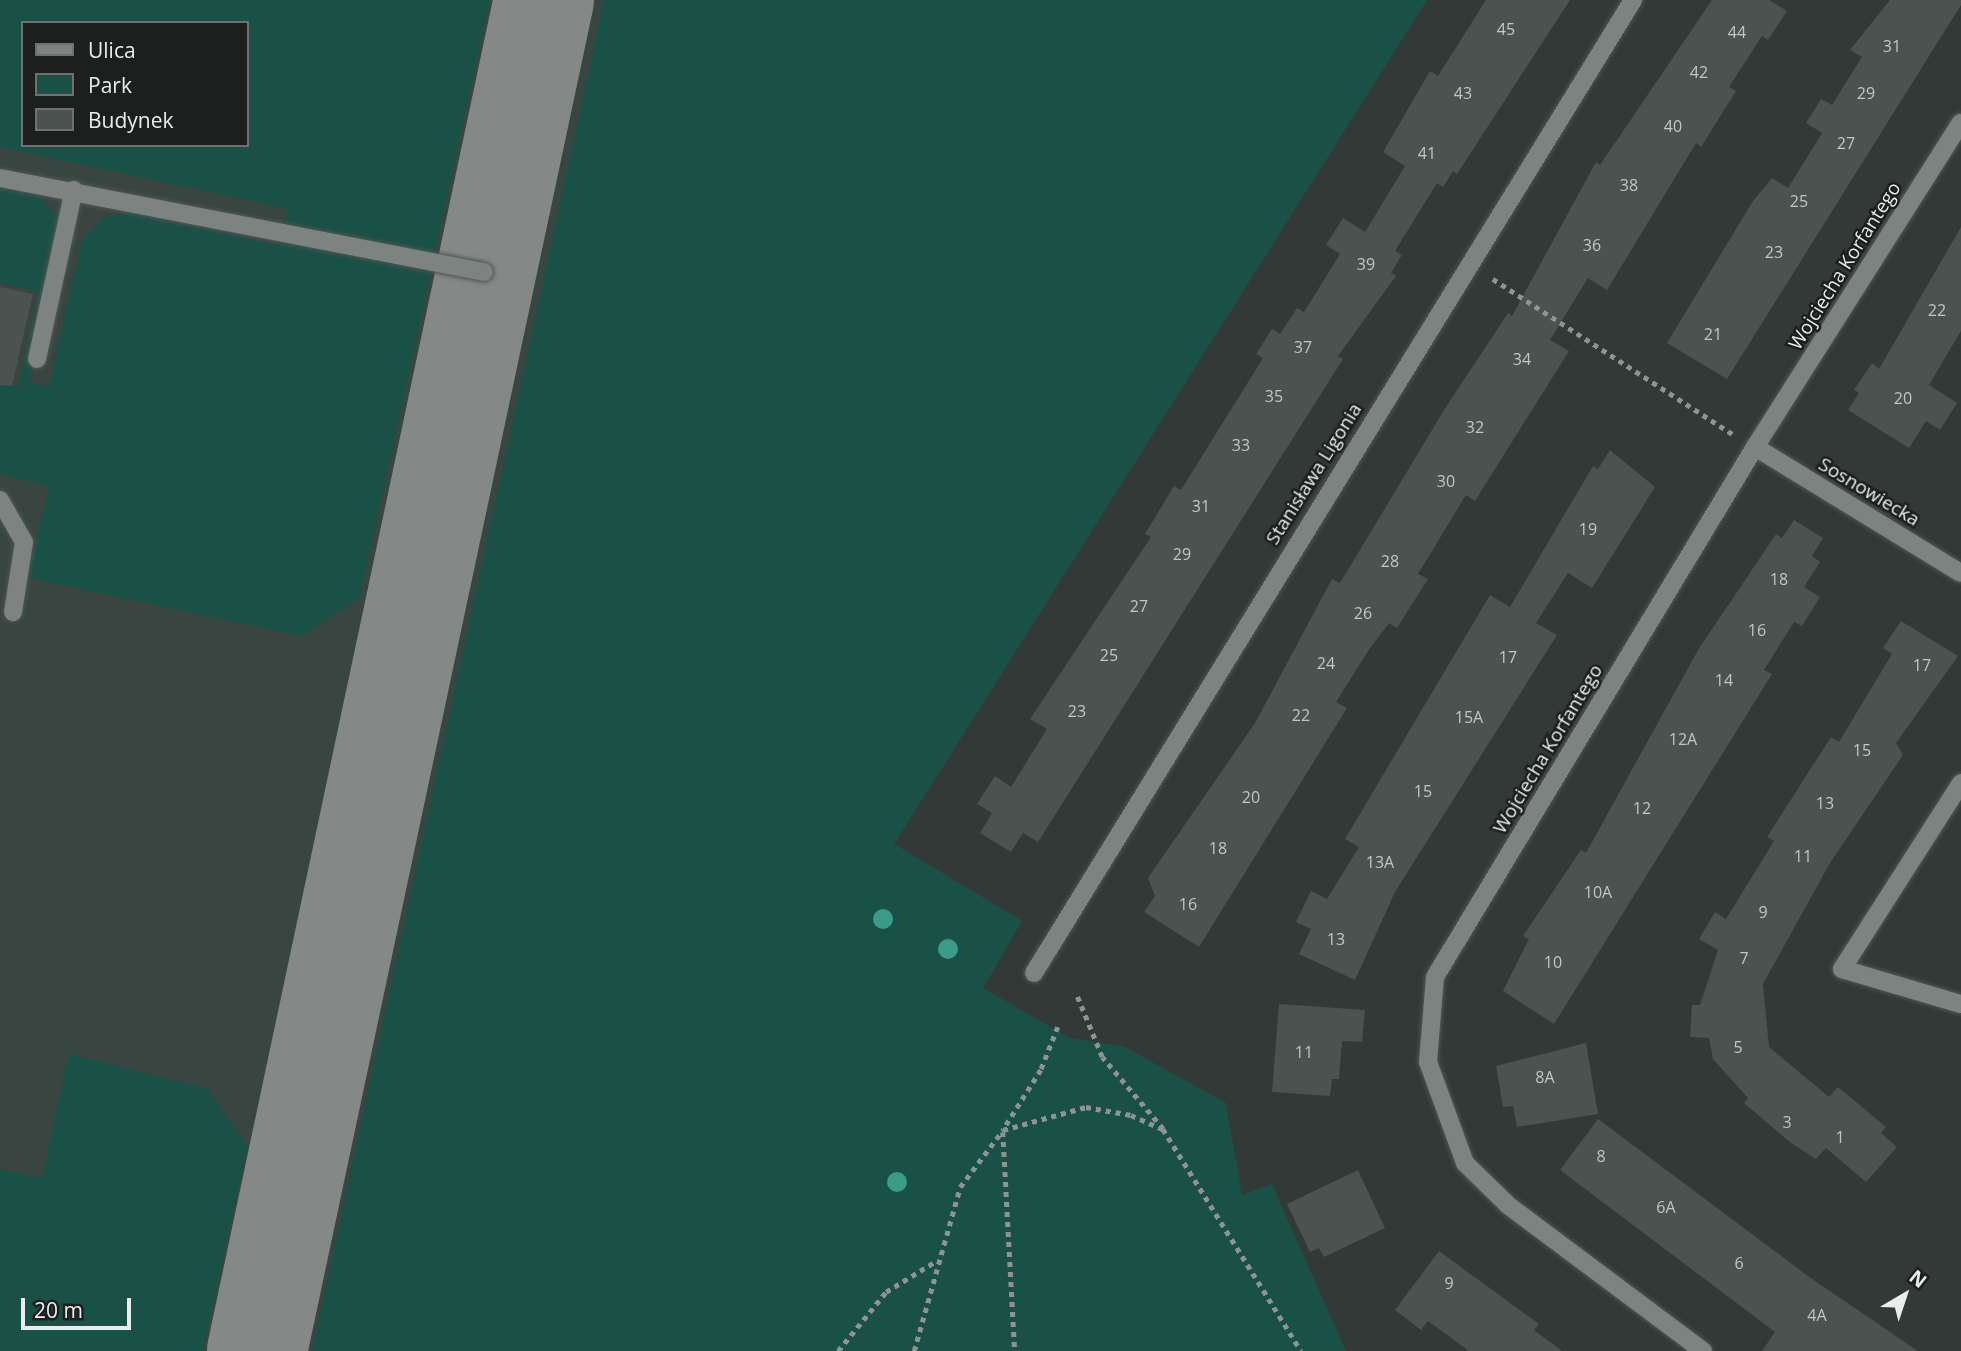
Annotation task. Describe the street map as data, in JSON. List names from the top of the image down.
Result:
{
  "streets": {
    "street": ["Wojciecha Korfantego", "Stanisława Ligonia", "Sosnowiecka"]
  },
  "crossings": [
    ["Wojciecha Korfantego", "Sosnowiecka"]
  ],
  "house_numbers": [
    "45",
    "44",
    "31",
    "42",
    "43",
    "29",
    "40",
    "27",
    "41",
    "38",
    "25",
    "36",
    "23",
    "39",
    "22",
    "21",
    "37",
    "34",
    "35",
    "20",
    "32",
    "33",
    "30",
    "31",
    "19",
    "29",
    "28",
    "18",
    "27",
    "26",
    "16",
    "25",
    "17",
    "24",
    "17",
    "14",
    "23",
    "22",
    "15A",
    "12A",
    "15",
    "15",
    "20",
    "13",
    "12",
    "18",
    "11",
    "13A",
    "10A",
    "16",
    "9",
    "13",
    "7",
    "10",
    "5",
    "11",
    "8A",
    "3",
    "1",
    "8",
    "6A",
    "6",
    "9",
    "4A"
  ],
  "legend": ["Ulica", "Park", "Budynek"],
  "scale_bar": "20 m",
  "north": "top right"
}
